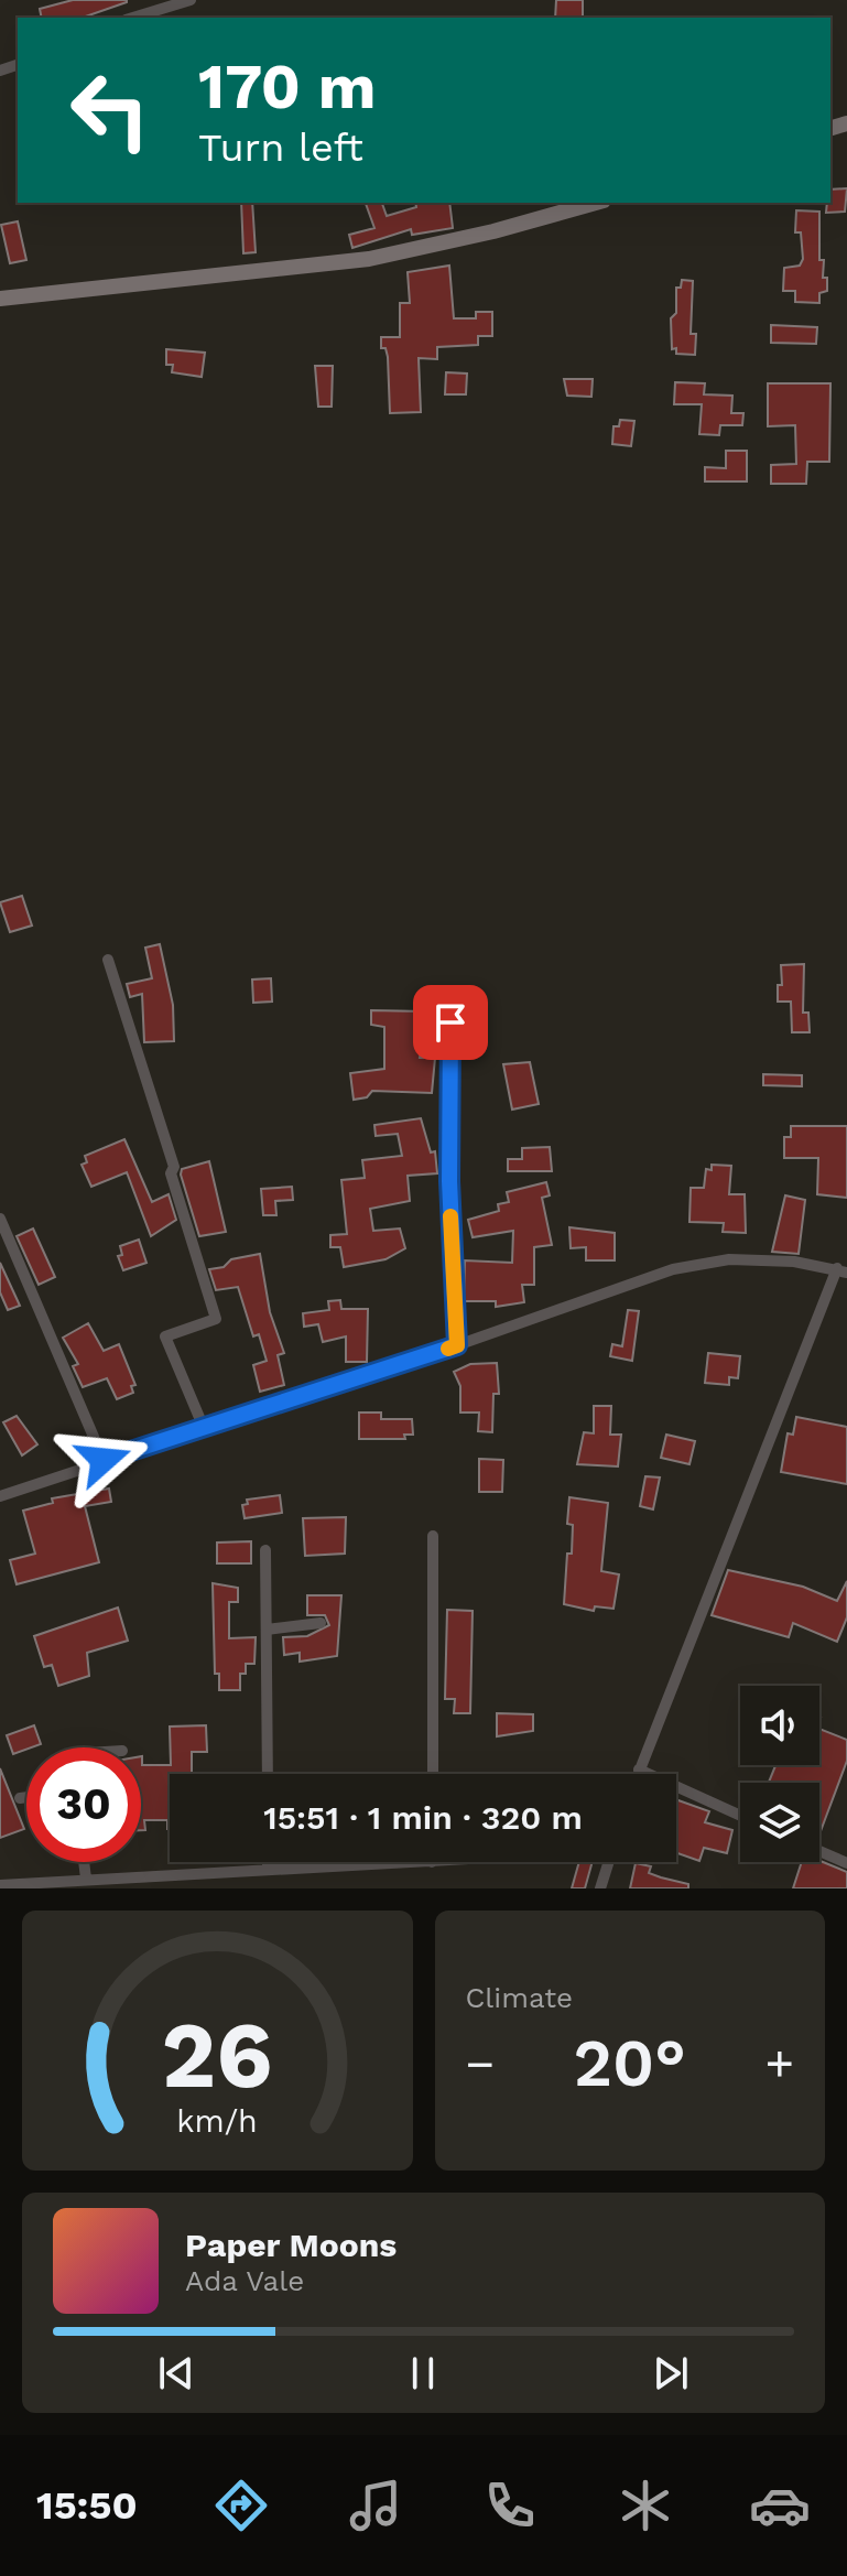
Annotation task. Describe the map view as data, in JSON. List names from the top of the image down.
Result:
{
  "page": {
    "turn": ["170 m", "Turn left"],
    "limit": "30",
    "trip": "15:51 · 1 min · 320 m",
    "tile": "Climate",
    "heat": ["−", "20°", "+"],
    "song": ["Paper Moons", "Ada Vale"],
    "tabs": "15:50",
    "gauge": ["26", "km/h"]
  }
}
